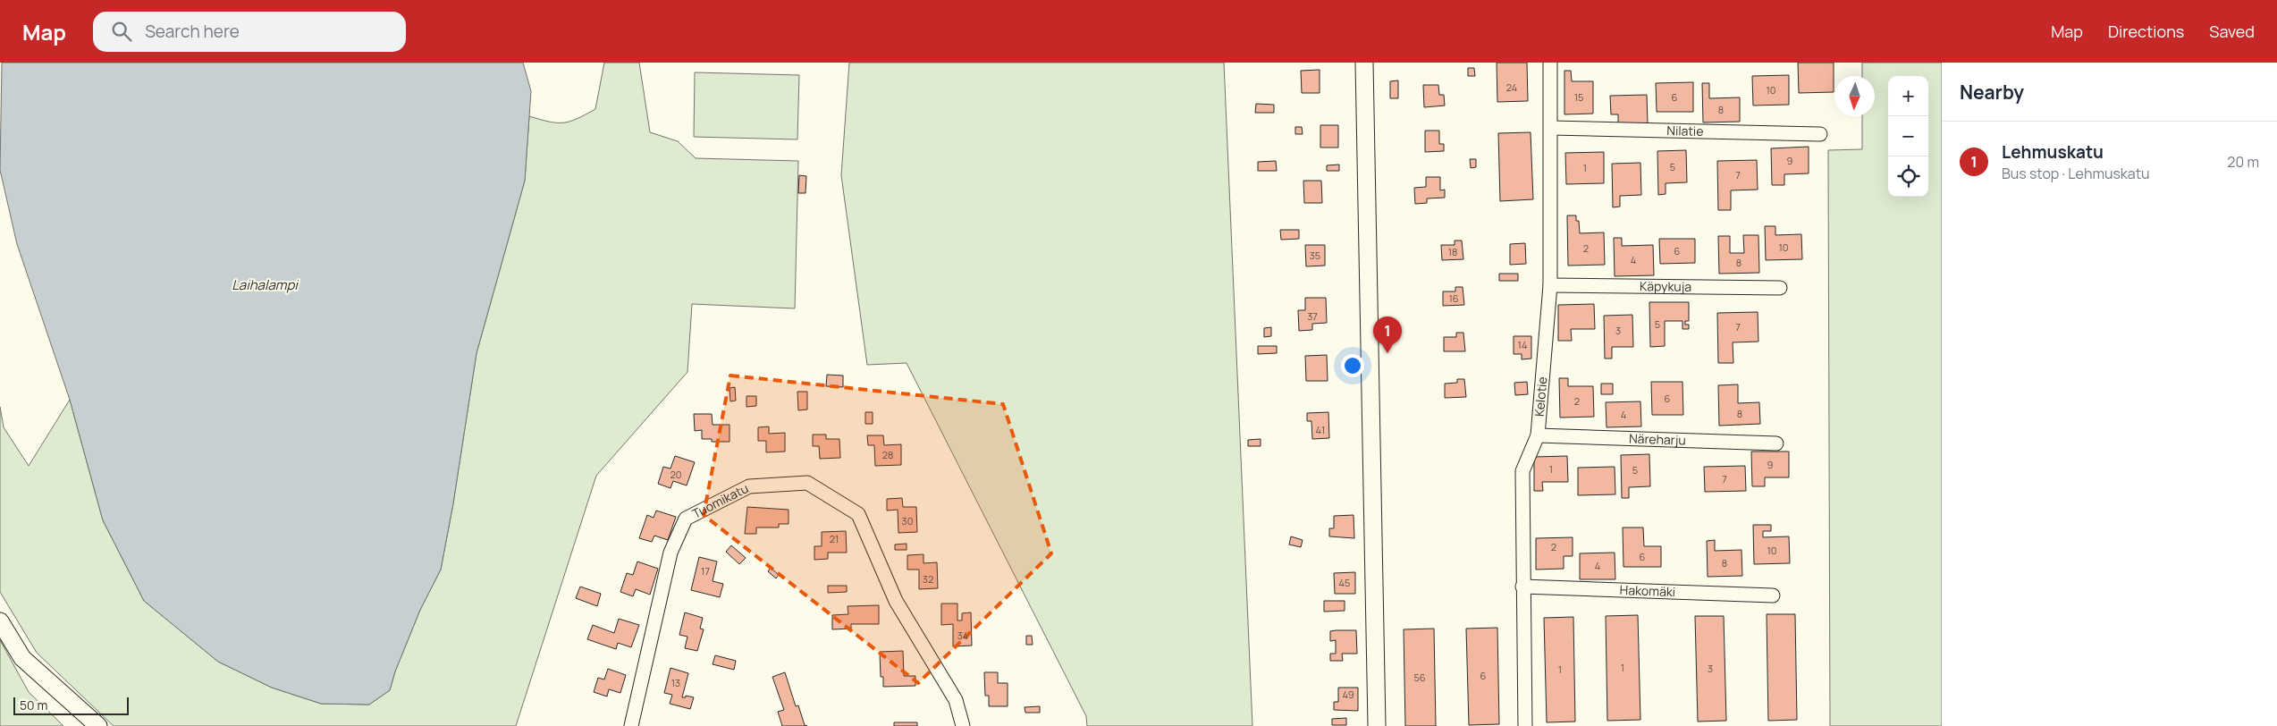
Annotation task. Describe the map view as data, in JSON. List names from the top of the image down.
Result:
{
  "streets": {
    "street": [
      "Nilatie",
      "Käpykuja",
      "Kelotie",
      "Näreharju",
      "Tuomikatu",
      "Hakomäki"
    ]
  },
  "crossings": [
    ["Nilatie", "Kelotie"],
    ["Käpykuja", "Kelotie"],
    ["Kelotie", "Näreharju"],
    ["Kelotie", "Hakomäki"]
  ],
  "water": ["Laihalampi"],
  "house_numbers": [
    "24",
    "10",
    "15",
    "6",
    "8",
    "9",
    "5",
    "1",
    "7",
    "10",
    "2",
    "6",
    "18",
    "35",
    "4",
    "8",
    "16",
    "37",
    "5",
    "7",
    "3",
    "14",
    "6",
    "2",
    "8",
    "4",
    "41",
    "28",
    "9",
    "1",
    "5",
    "20",
    "7",
    "30",
    "21",
    "2",
    "10",
    "6",
    "8",
    "4",
    "17",
    "32",
    "45",
    "34",
    "1",
    "3",
    "1",
    "6",
    "56",
    "13",
    "49"
  ],
  "scale_bar": "50 m",
  "north": "bottom",
  "page": {
    "header": "Map",
    "search": "Search here",
    "nav": ["Map", "Directions", "Saved"],
    "heading": "Nearby",
    "map_buttons": ["+", "−"],
    "list": [
      {
        "mark": "1",
        "name": "Lehmuskatu",
        "note": "Bus stop · Lehmuskatu",
        "value": "20 m"
      }
    ],
    "pins": "1",
    "scale": "50 m"
  }
}
